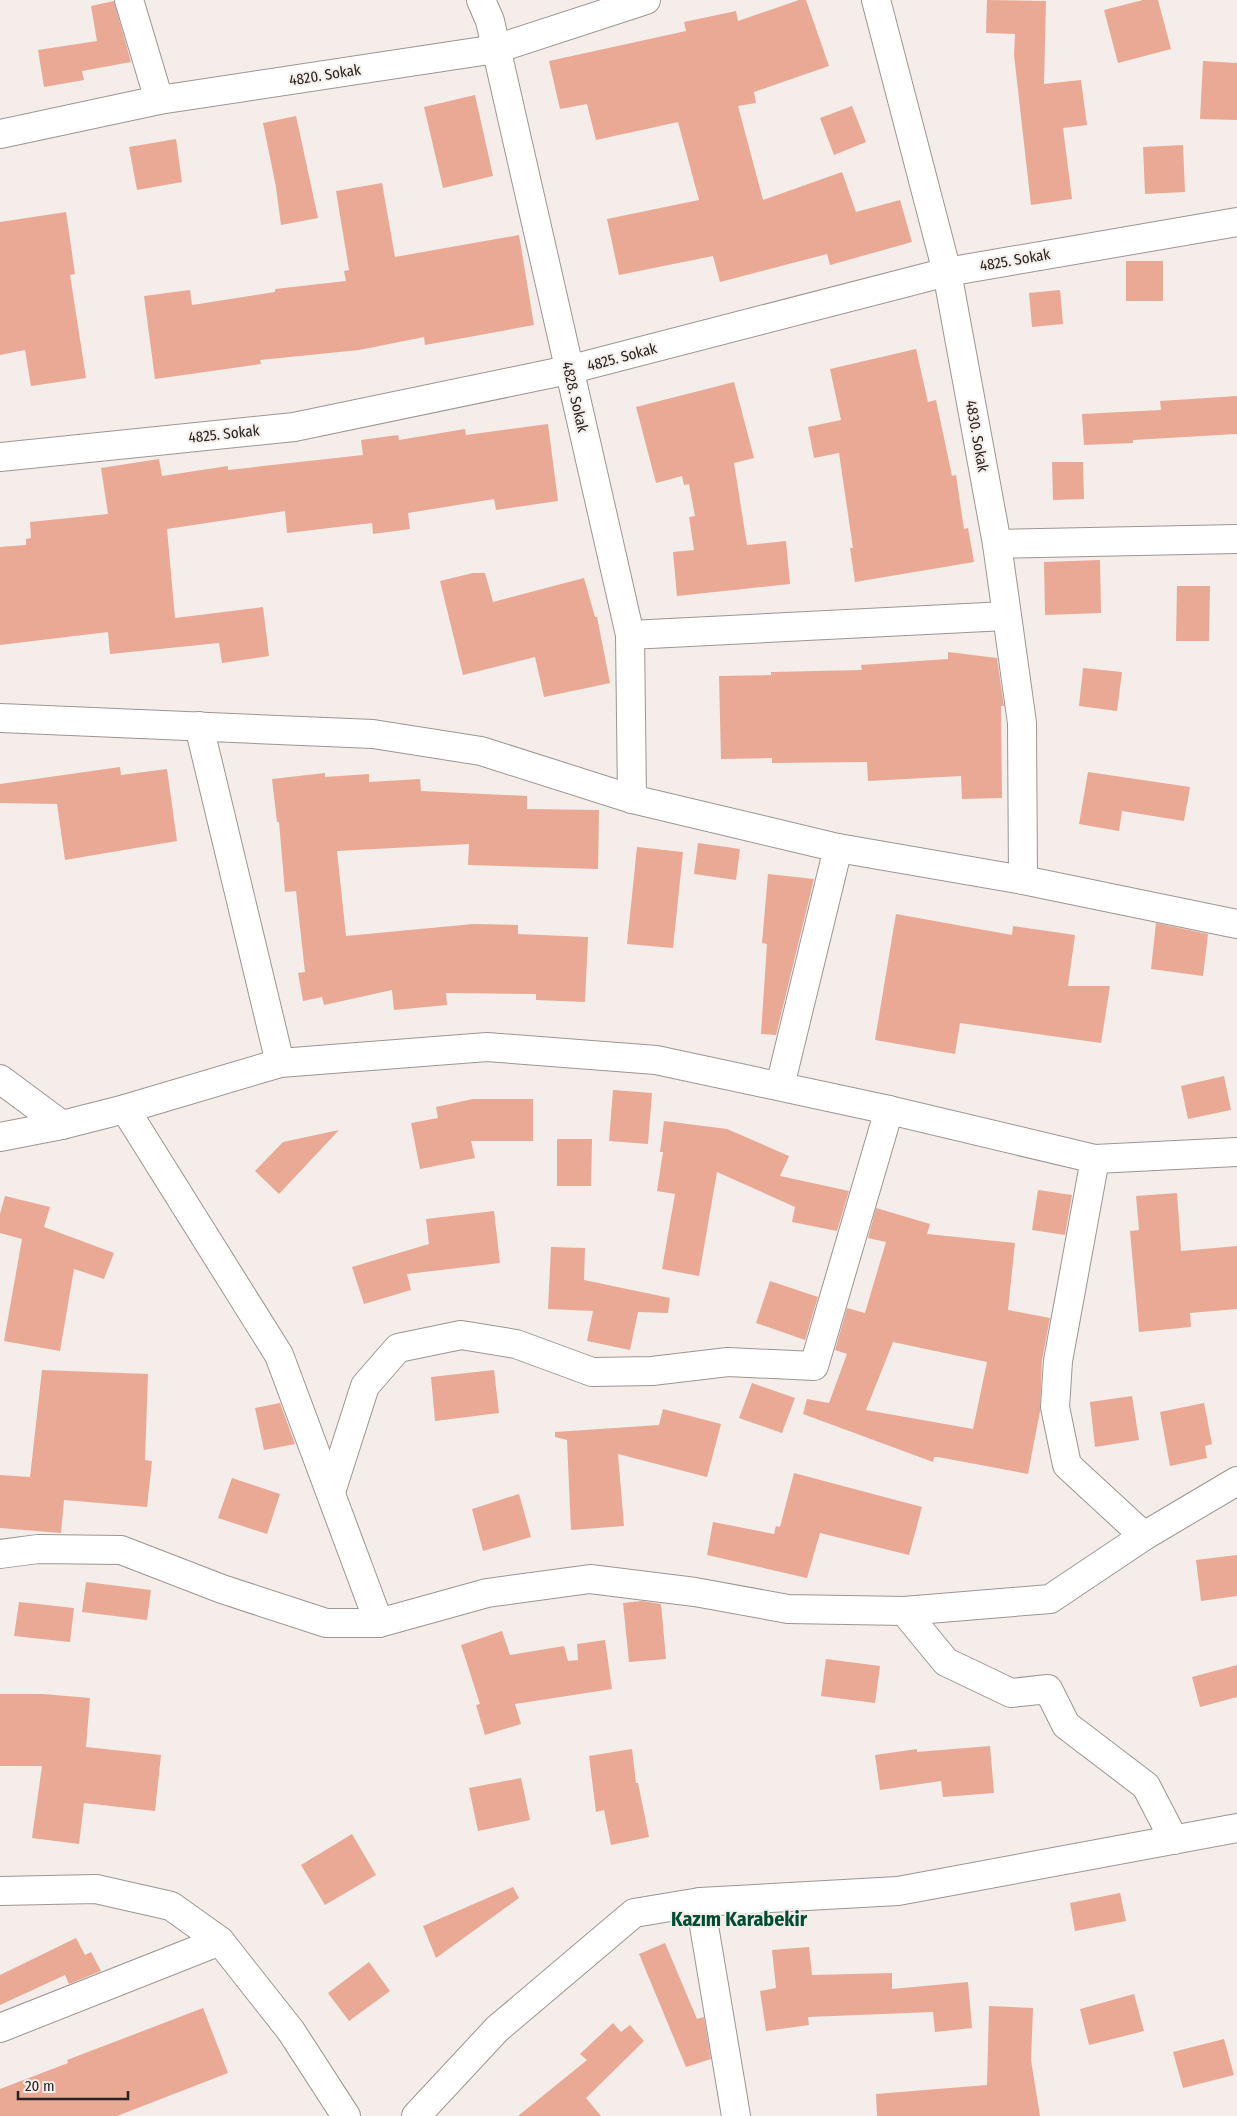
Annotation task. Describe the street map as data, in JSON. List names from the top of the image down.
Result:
{
  "streets": {
    "street": [
      "4820. Sokak",
      "4825. Sokak",
      "4828. Sokak",
      "4830. Sokak"
    ]
  },
  "crossings": [
    ["4820. Sokak", "4828. Sokak"],
    ["4825. Sokak", "4828. Sokak"],
    ["4825. Sokak", "4830. Sokak"]
  ],
  "districts": ["Kazım Karabekir"],
  "scale_bar": "20 m"
}
